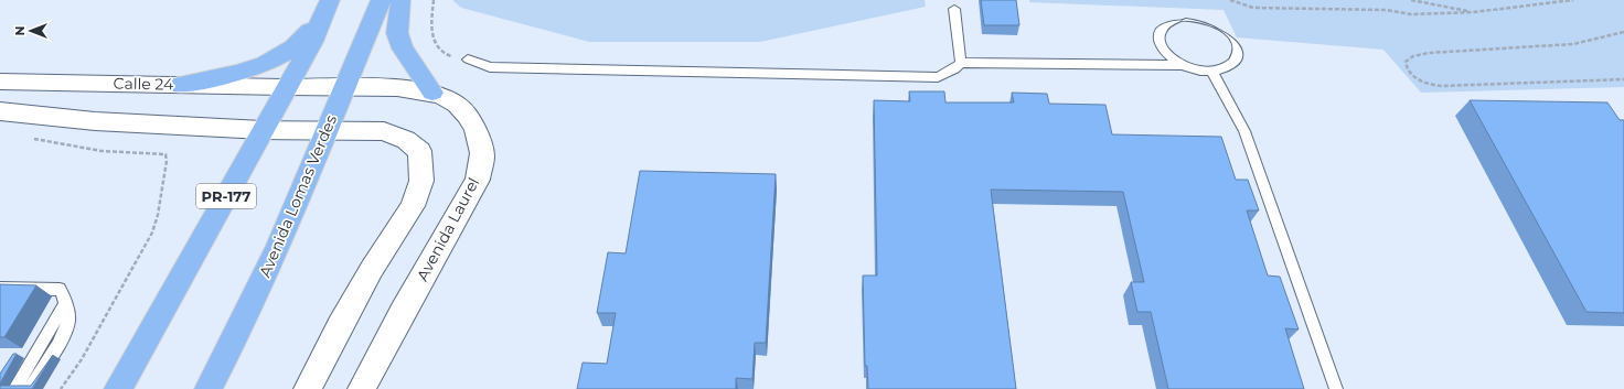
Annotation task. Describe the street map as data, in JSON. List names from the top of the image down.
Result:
{
  "streets": {
    "highway": ["PR-177", "Avenida Lomas Verdes"],
    "street": ["Calle 24", "Avenida Laurel"]
  },
  "crossings": [
    ["Calle 24", "PR-177"],
    ["Calle 24", "Avenida Laurel"],
    ["PR-177", "Avenida Laurel"],
    ["Avenida Lomas Verdes", "Avenida Laurel"]
  ],
  "north": "left"
}
